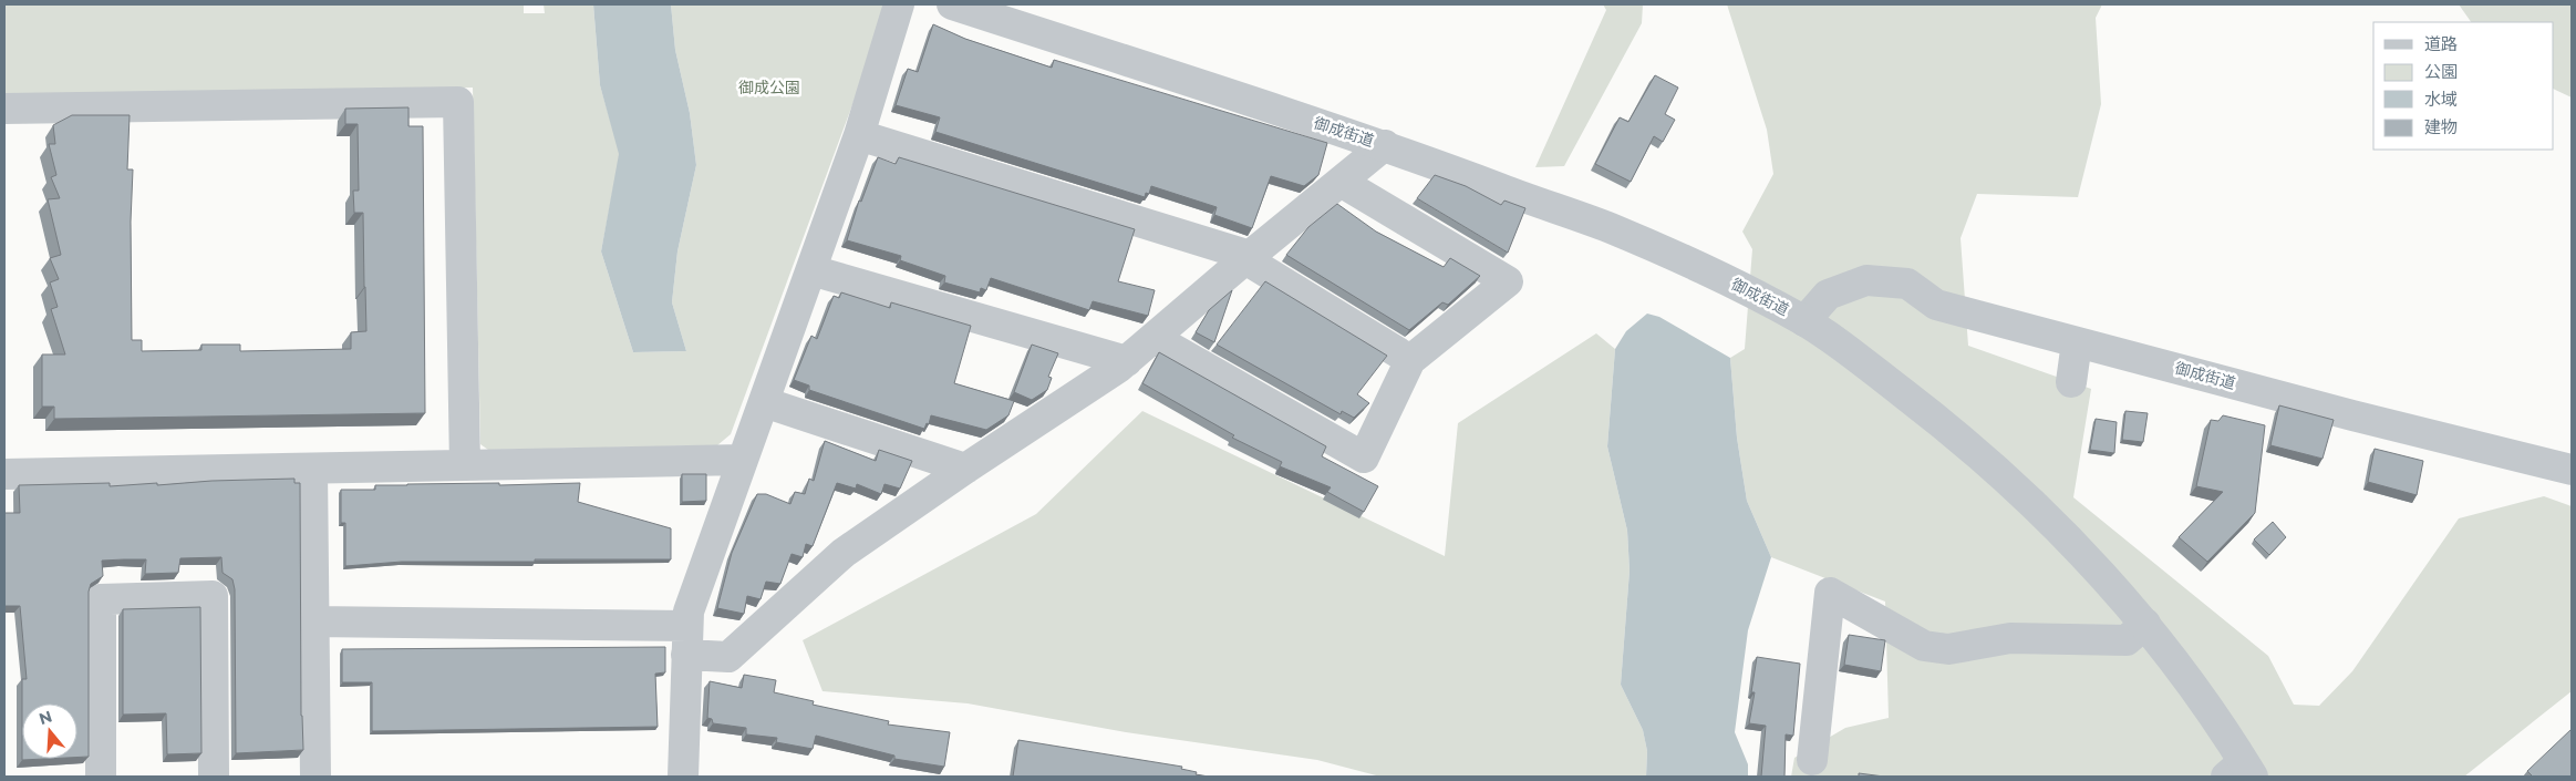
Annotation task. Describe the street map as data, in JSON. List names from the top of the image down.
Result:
{
  "streets": {
    "street": ["御成街道"]
  },
  "parks": ["御成公園"],
  "legend": [
    "道路",
    "公園",
    "水域",
    "建物"
  ],
  "north": "top"
}
